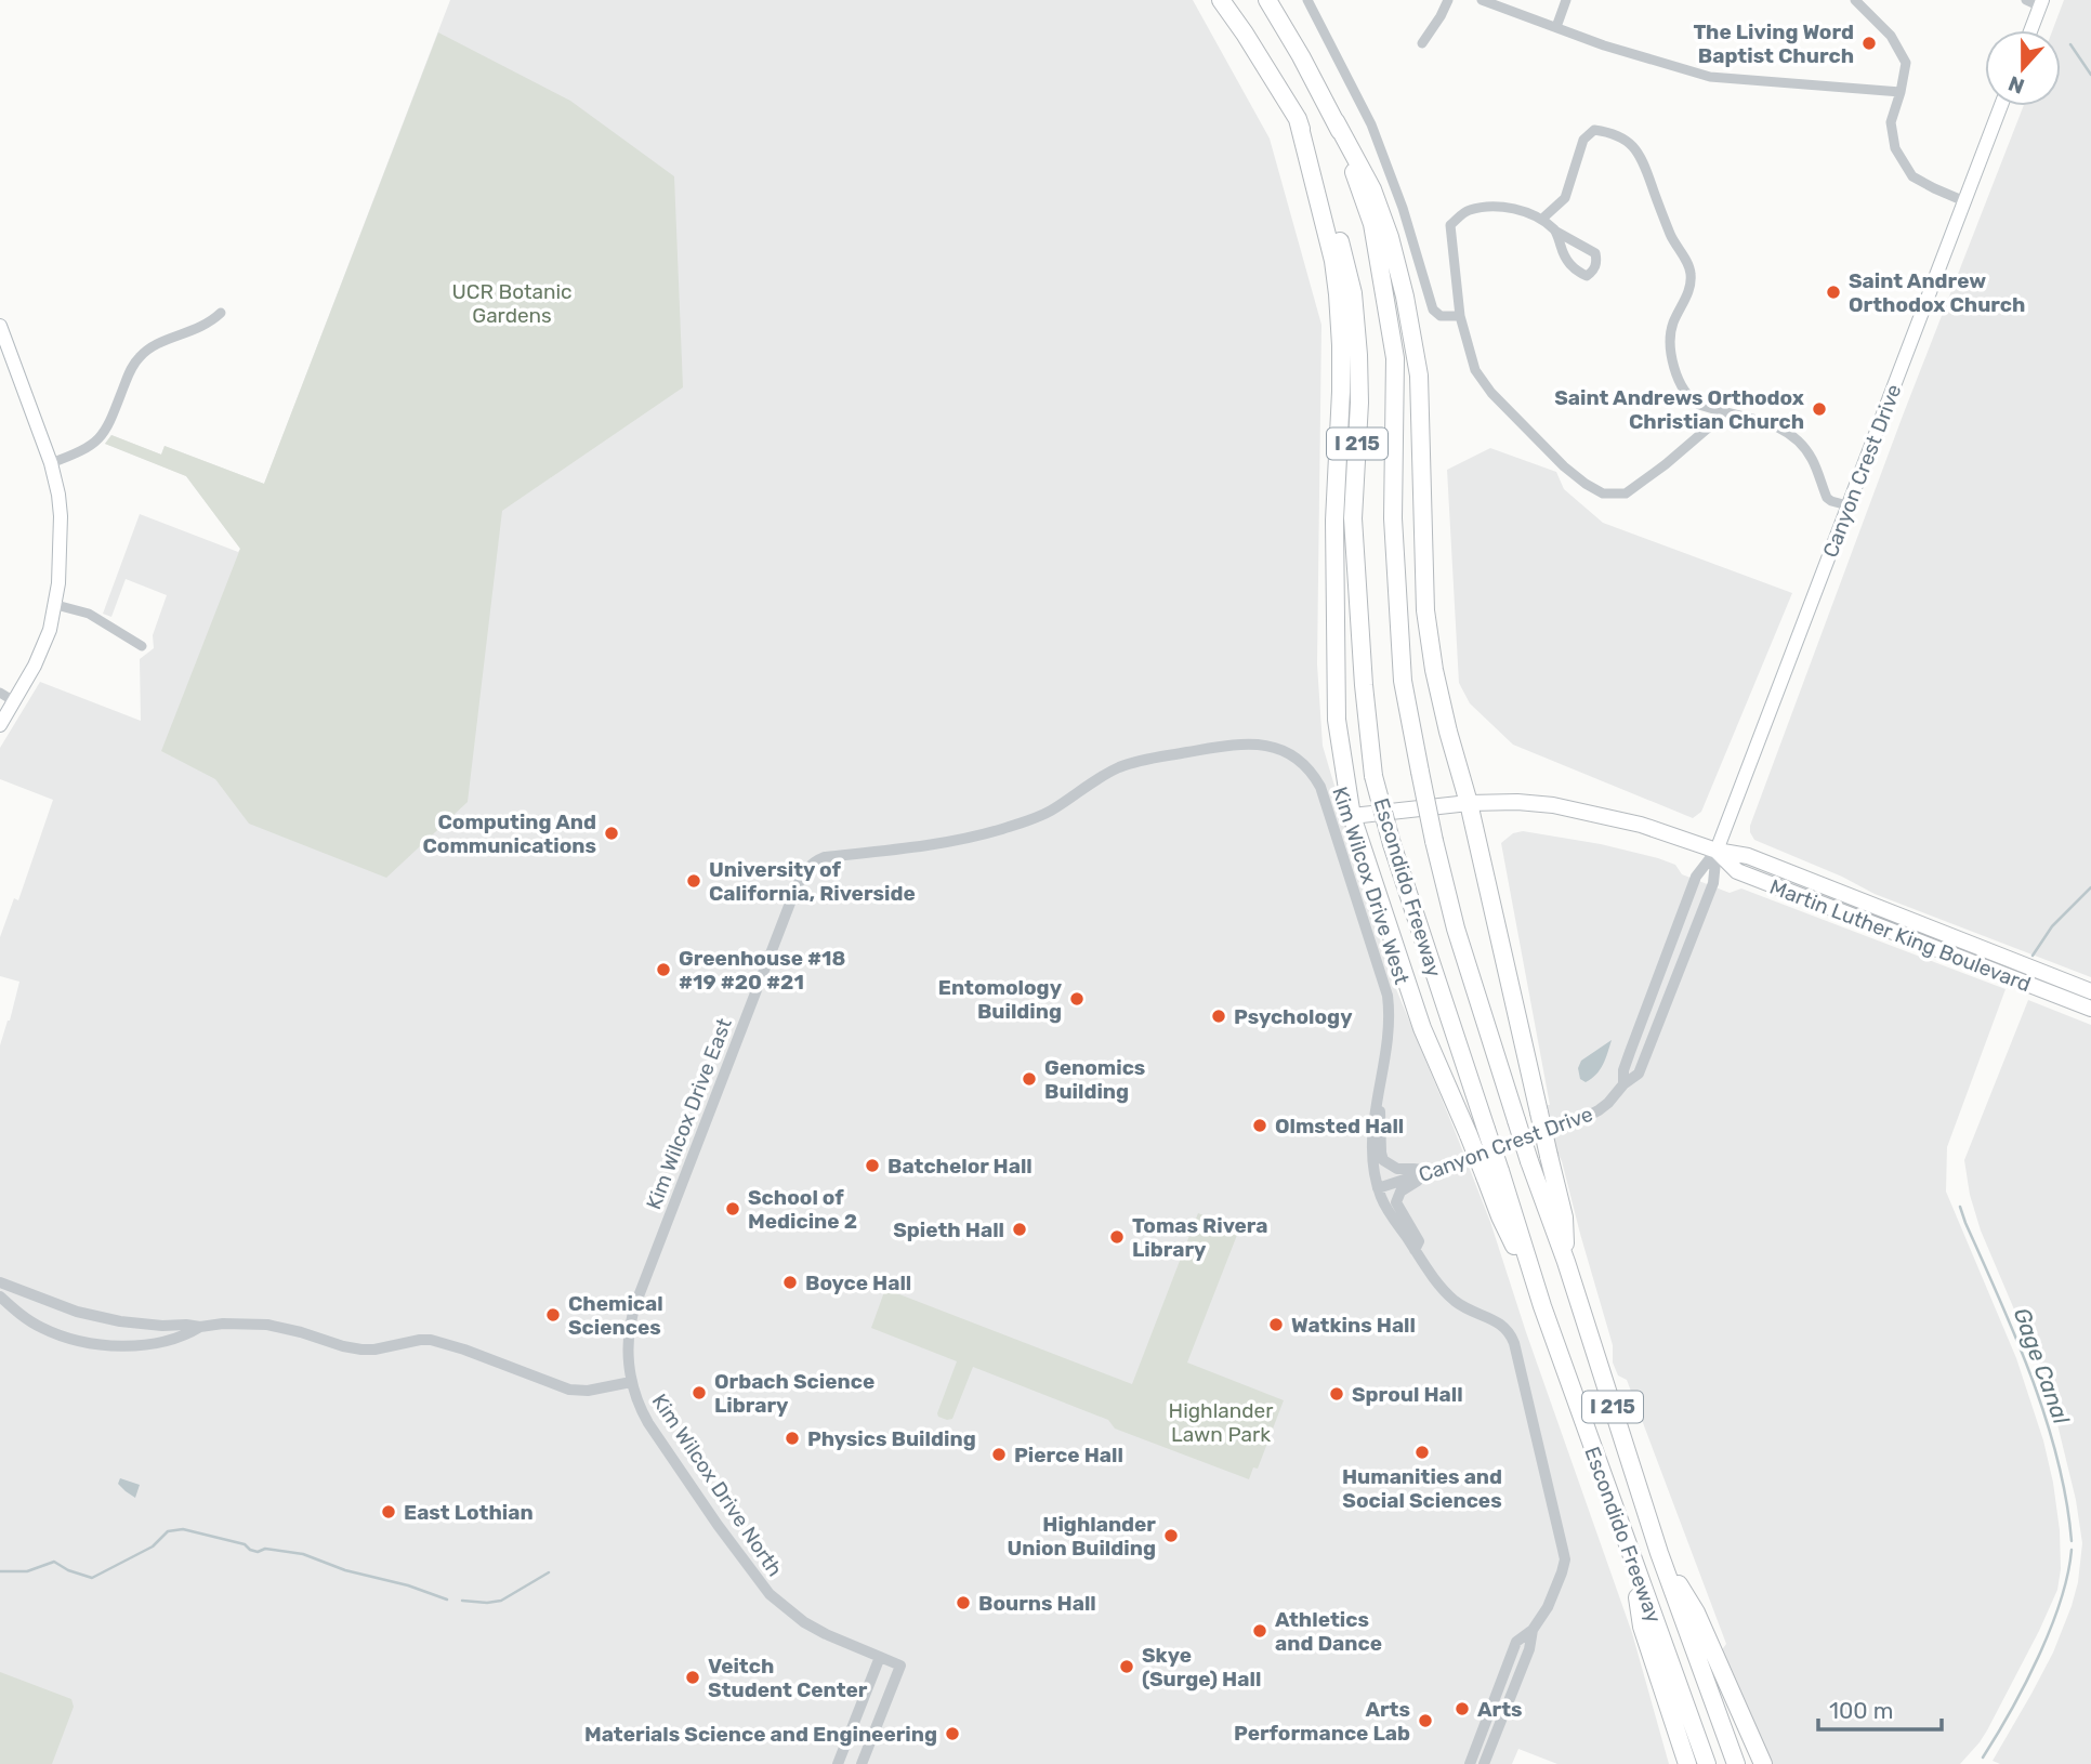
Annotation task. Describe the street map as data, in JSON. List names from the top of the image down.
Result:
{
  "streets": {
    "highway": ["I 215", "Escondido Freeway"],
    "main road": ["Canyon Crest Drive", "Martin Luther King Boulevard"],
    "street": ["Kim Wilcox Drive West", "Kim Wilcox Drive East", "Kim Wilcox Drive North"]
  },
  "crossings": [
    ["Canyon Crest Drive", "Kim Wilcox Drive West"],
    ["Canyon Crest Drive", "Martin Luther King Boulevard"],
    ["Kim Wilcox Drive West", "Kim Wilcox Drive East"],
    ["Kim Wilcox Drive East", "Kim Wilcox Drive North"]
  ],
  "water": ["Gage Canal"],
  "parks": ["UCR Botanic Gardens", "Highlander Lawn Park"],
  "places": [
    "The Living Word Baptist Church",
    "Saint Andrew Orthodox Church",
    "Saint Andrews Orthodox Christian Church",
    "Computing And Communications",
    "University of California, Riverside",
    "Greenhouse #18 #19 #20 #21",
    "Entomology Building",
    "Psychology",
    "Genomics Building",
    "Olmsted Hall",
    "Batchelor Hall",
    "School of Medicine 2",
    "Spieth Hall",
    "Tomas Rivera Library",
    "Boyce Hall",
    "Chemical Sciences",
    "Watkins Hall",
    "Orbach Science Library",
    "Sproul Hall",
    "Physics Building",
    "Humanities and Social Sciences",
    "Pierce Hall",
    "East Lothian",
    "Highlander Union Building",
    "Bourns Hall",
    "Athletics and Dance",
    "Skye (Surge) Hall",
    "Veitch Student Center",
    "Arts",
    "Arts Performance Lab",
    "Materials Science and Engineering"
  ],
  "scale_bar": "100 m",
  "north": "bottom"
}
